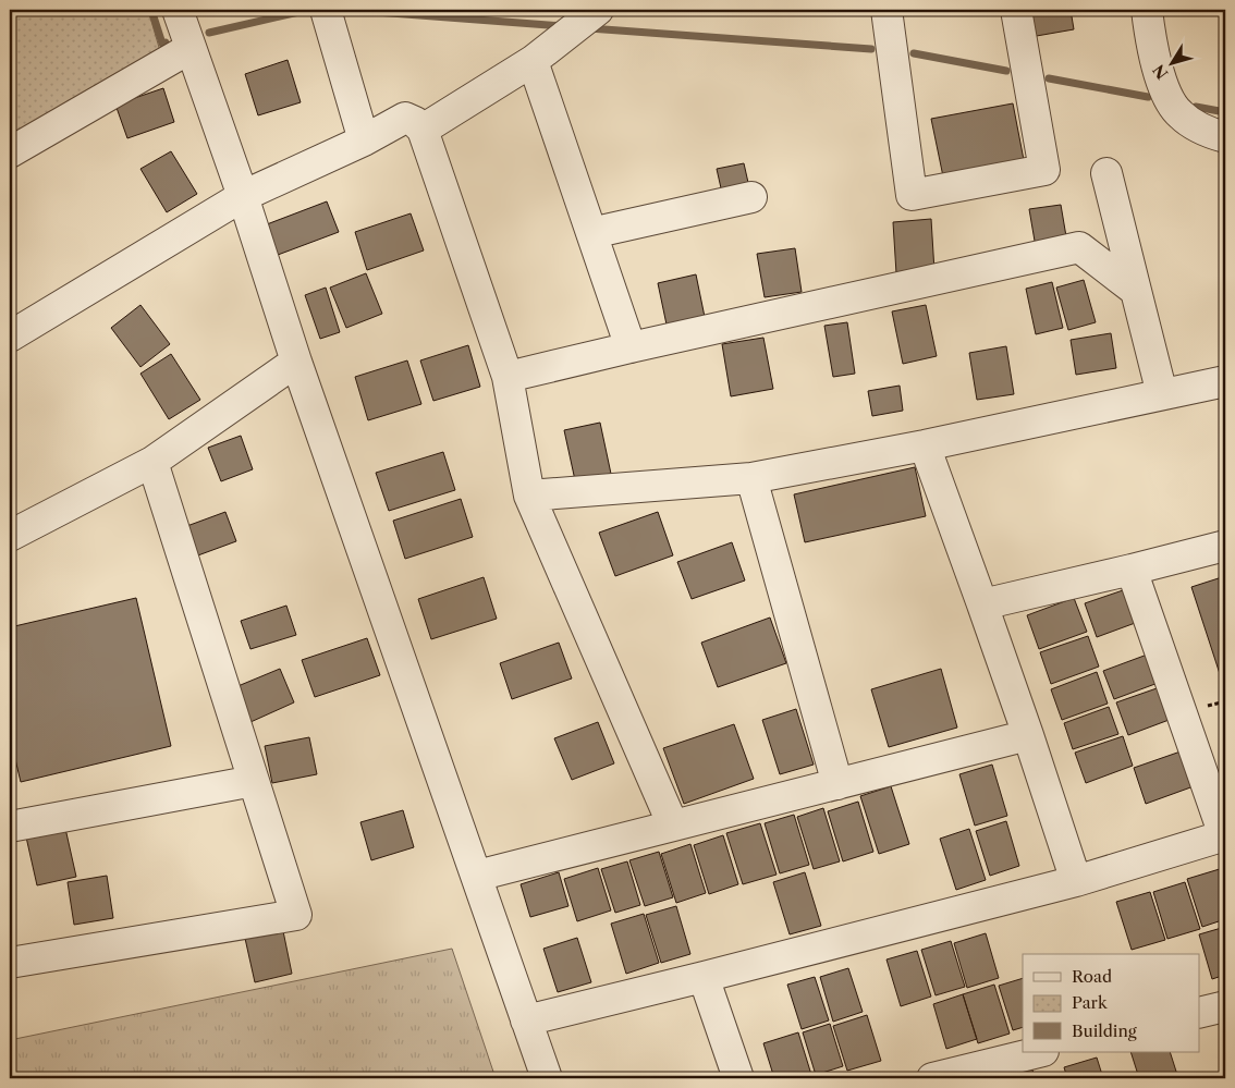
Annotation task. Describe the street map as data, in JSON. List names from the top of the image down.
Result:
{
  "legend": ["Road", "Park", "Building"],
  "north": "bottom left"
}
